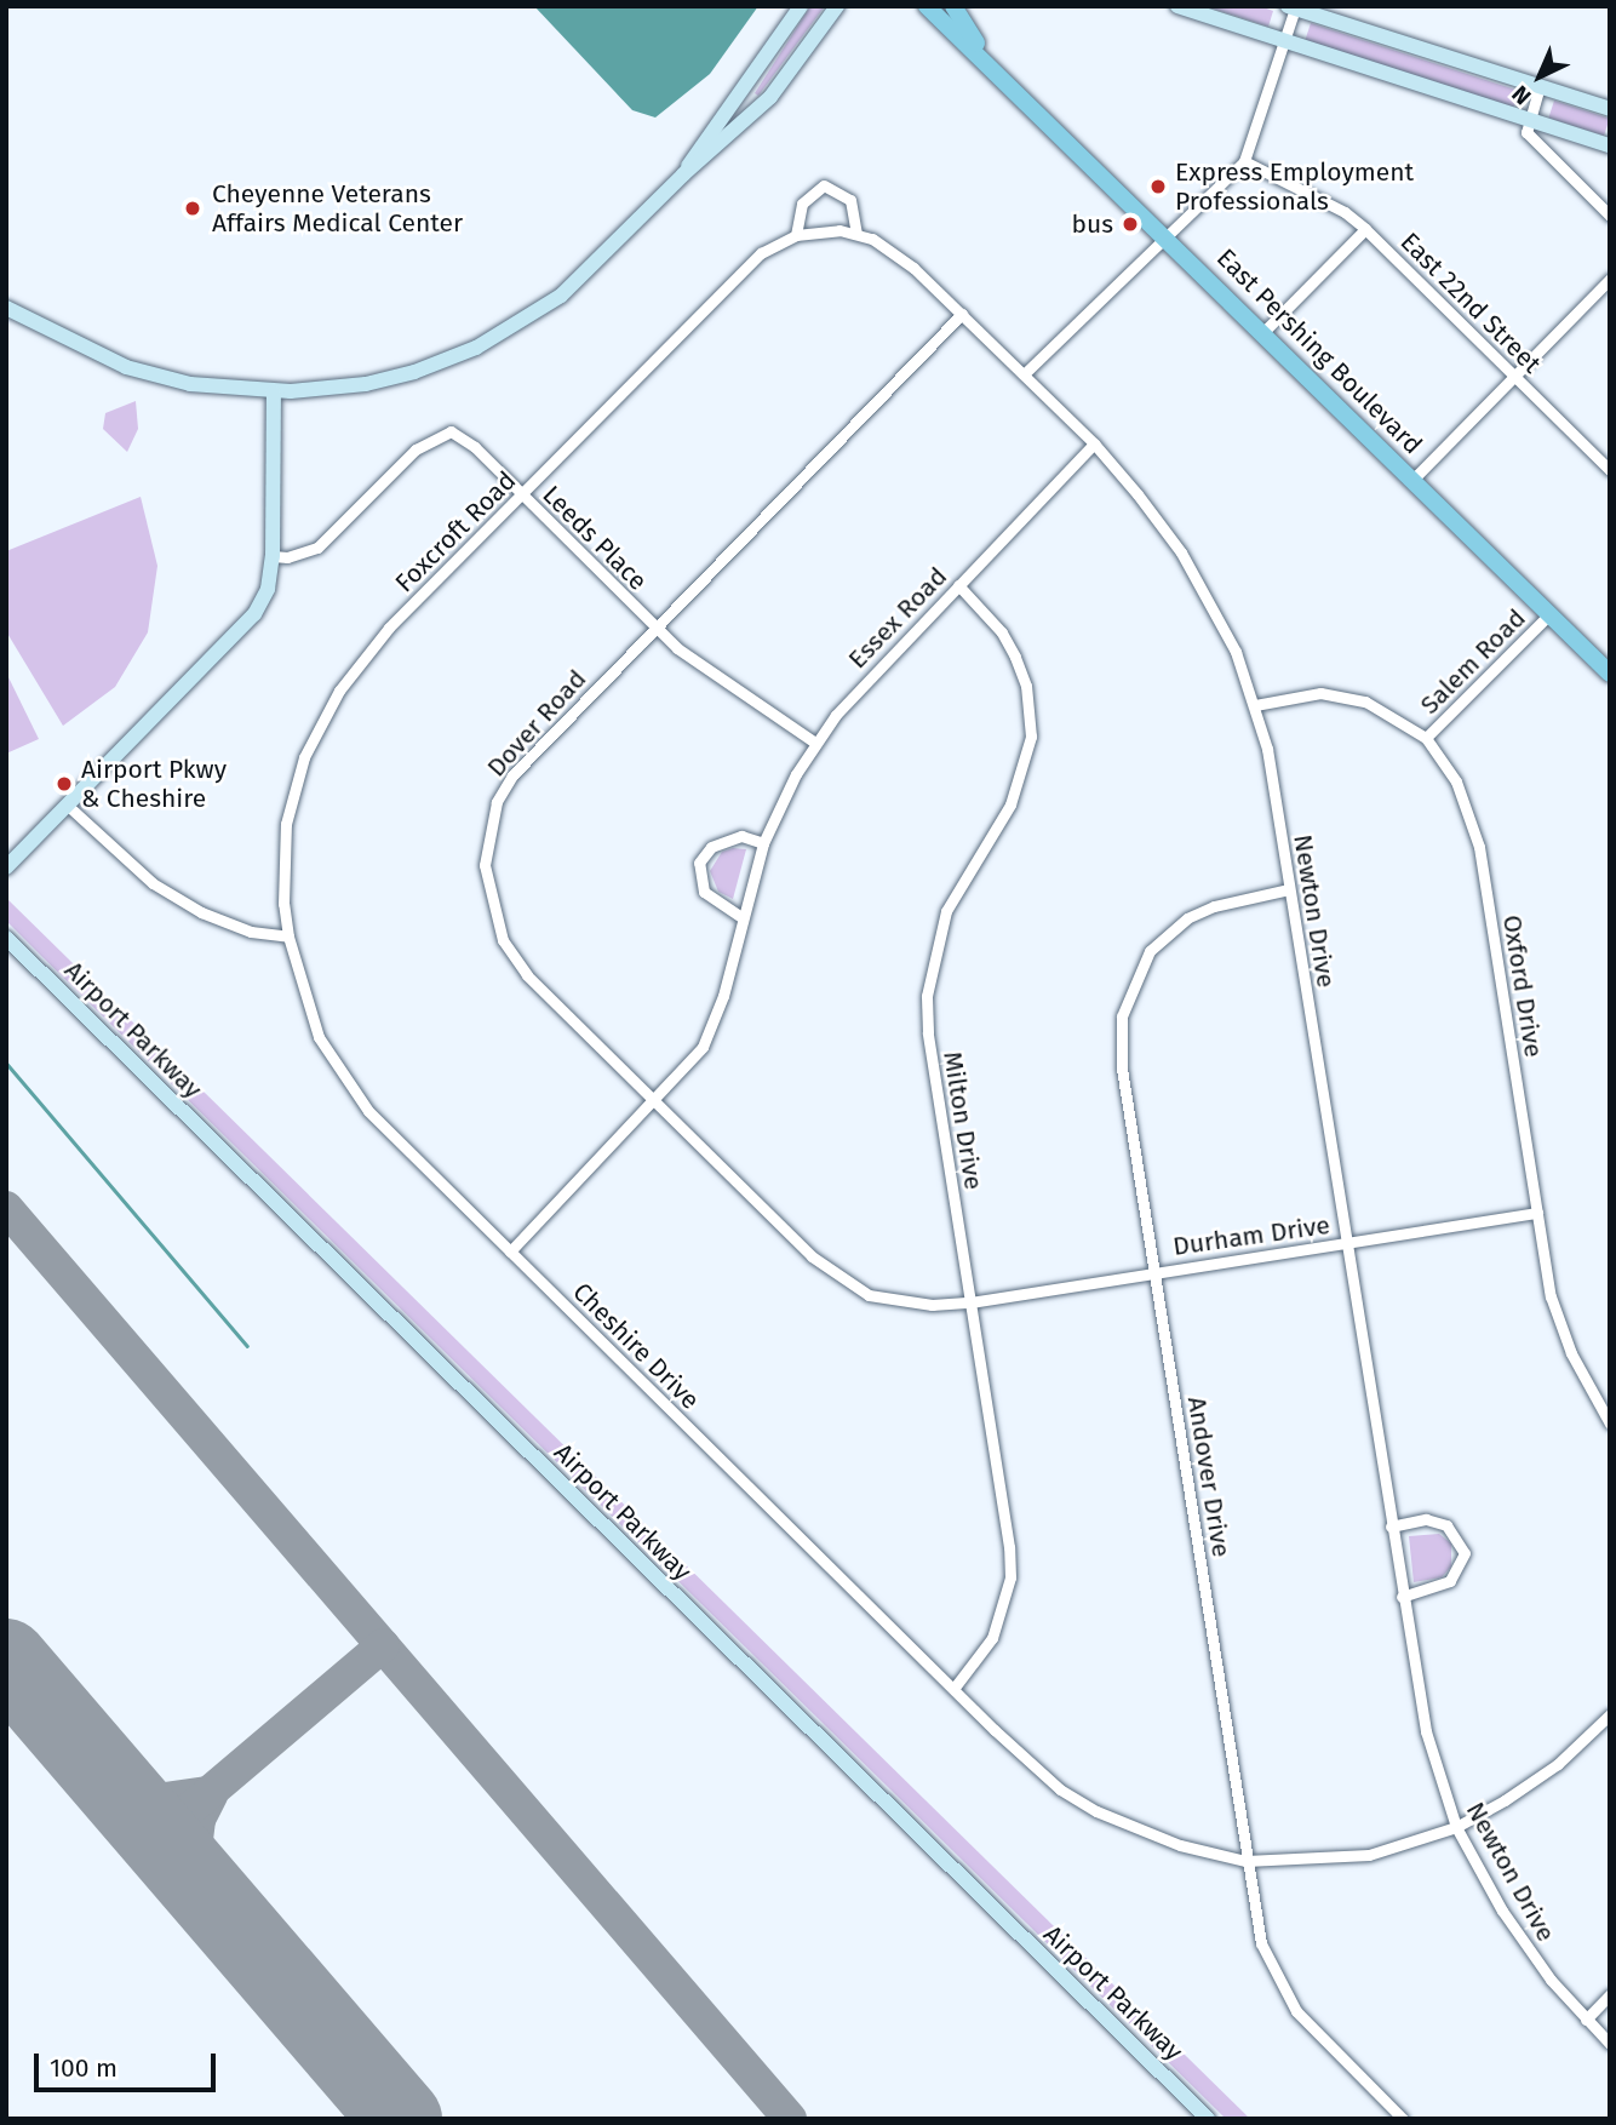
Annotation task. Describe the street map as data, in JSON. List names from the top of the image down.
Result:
{
  "streets": {
    "main road": ["East Pershing Boulevard"],
    "street": [
      "East 22nd Street",
      "Foxcroft Road",
      "Leeds Place",
      "Essex Road",
      "Salem Road",
      "Dover Road",
      "Newton Drive",
      "Oxford Drive",
      "Airport Parkway",
      "Milton Drive",
      "Durham Drive",
      "Cheshire Drive",
      "Andover Drive"
    ]
  },
  "crossings": [
    ["East Pershing Boulevard", "Salem Road"],
    ["Foxcroft Road", "Leeds Place"],
    ["Foxcroft Road", "Dover Road"],
    ["Foxcroft Road", "Newton Drive"],
    ["Foxcroft Road", "Cheshire Drive"],
    ["Leeds Place", "Essex Road"],
    ["Leeds Place", "Dover Road"],
    ["Essex Road", "Dover Road"],
    ["Essex Road", "Newton Drive"],
    ["Essex Road", "Milton Drive"],
    ["Essex Road", "Cheshire Drive"],
    ["Salem Road", "Oxford Drive"],
    ["Dover Road", "Milton Drive"],
    ["Dover Road", "Durham Drive"],
    ["Newton Drive", "Oxford Drive"],
    ["Newton Drive", "Durham Drive"],
    ["Newton Drive", "Cheshire Drive"],
    ["Newton Drive", "Andover Drive"],
    ["Oxford Drive", "Durham Drive"],
    ["Milton Drive", "Durham Drive"],
    ["Milton Drive", "Cheshire Drive"],
    ["Durham Drive", "Andover Drive"],
    ["Cheshire Drive", "Andover Drive"]
  ],
  "places": [
    "Express Employment Professionals",
    "Cheyenne Veterans Affairs Medical Center",
    "bus",
    "Airport Pkwy & Cheshire"
  ],
  "scale_bar": "100 m",
  "north": "bottom left"
}
